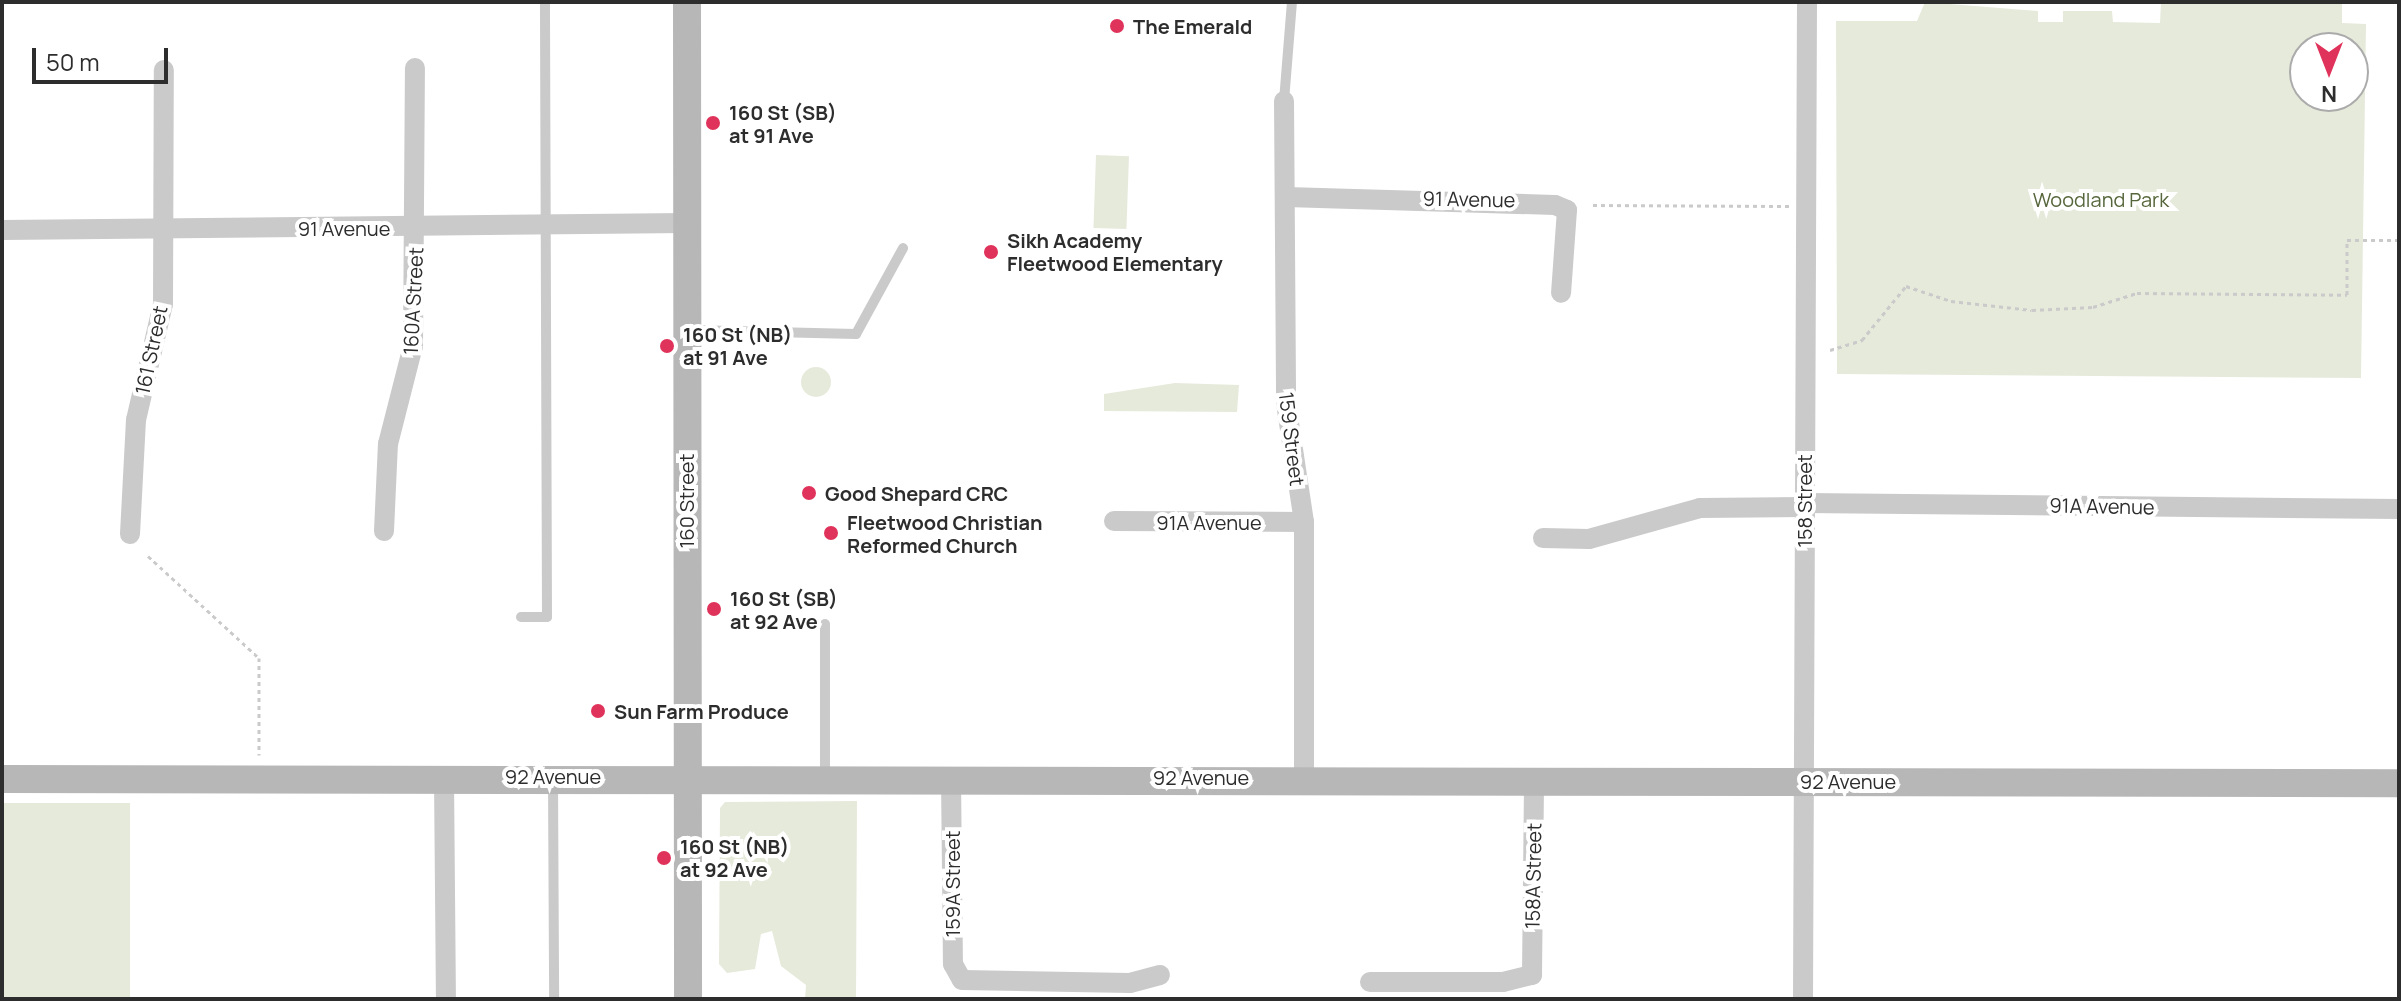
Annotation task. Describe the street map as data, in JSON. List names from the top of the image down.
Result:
{
  "streets": {
    "street": [
      "91 Avenue",
      "160A Street",
      "161 Street",
      "159 Street",
      "160 Street",
      "158 Street",
      "91A Avenue",
      "92 Avenue",
      "158A Street",
      "159A Street"
    ]
  },
  "crossings": [
    ["91 Avenue", "160A Street"],
    ["91 Avenue", "161 Street"],
    ["91 Avenue", "159 Street"],
    ["91 Avenue", "160 Street"],
    ["159 Street", "91A Avenue"],
    ["159 Street", "92 Avenue"],
    ["160 Street", "92 Avenue"],
    ["158 Street", "91A Avenue"],
    ["158 Street", "92 Avenue"],
    ["92 Avenue", "158A Street"],
    ["92 Avenue", "159A Street"]
  ],
  "parks": ["Woodland Park"],
  "places": [
    "The Emerald",
    "160 St (SB) at 91 Ave",
    "Sikh Academy Fleetwood Elementary",
    "160 St (NB) at 91 Ave",
    "Good Shepard CRC",
    "Fleetwood Christian Reformed Church",
    "160 St (SB) at 92 Ave",
    "Sun Farm Produce",
    "160 St (NB) at 92 Ave"
  ],
  "scale_bar": "50 m",
  "north": "bottom"
}
